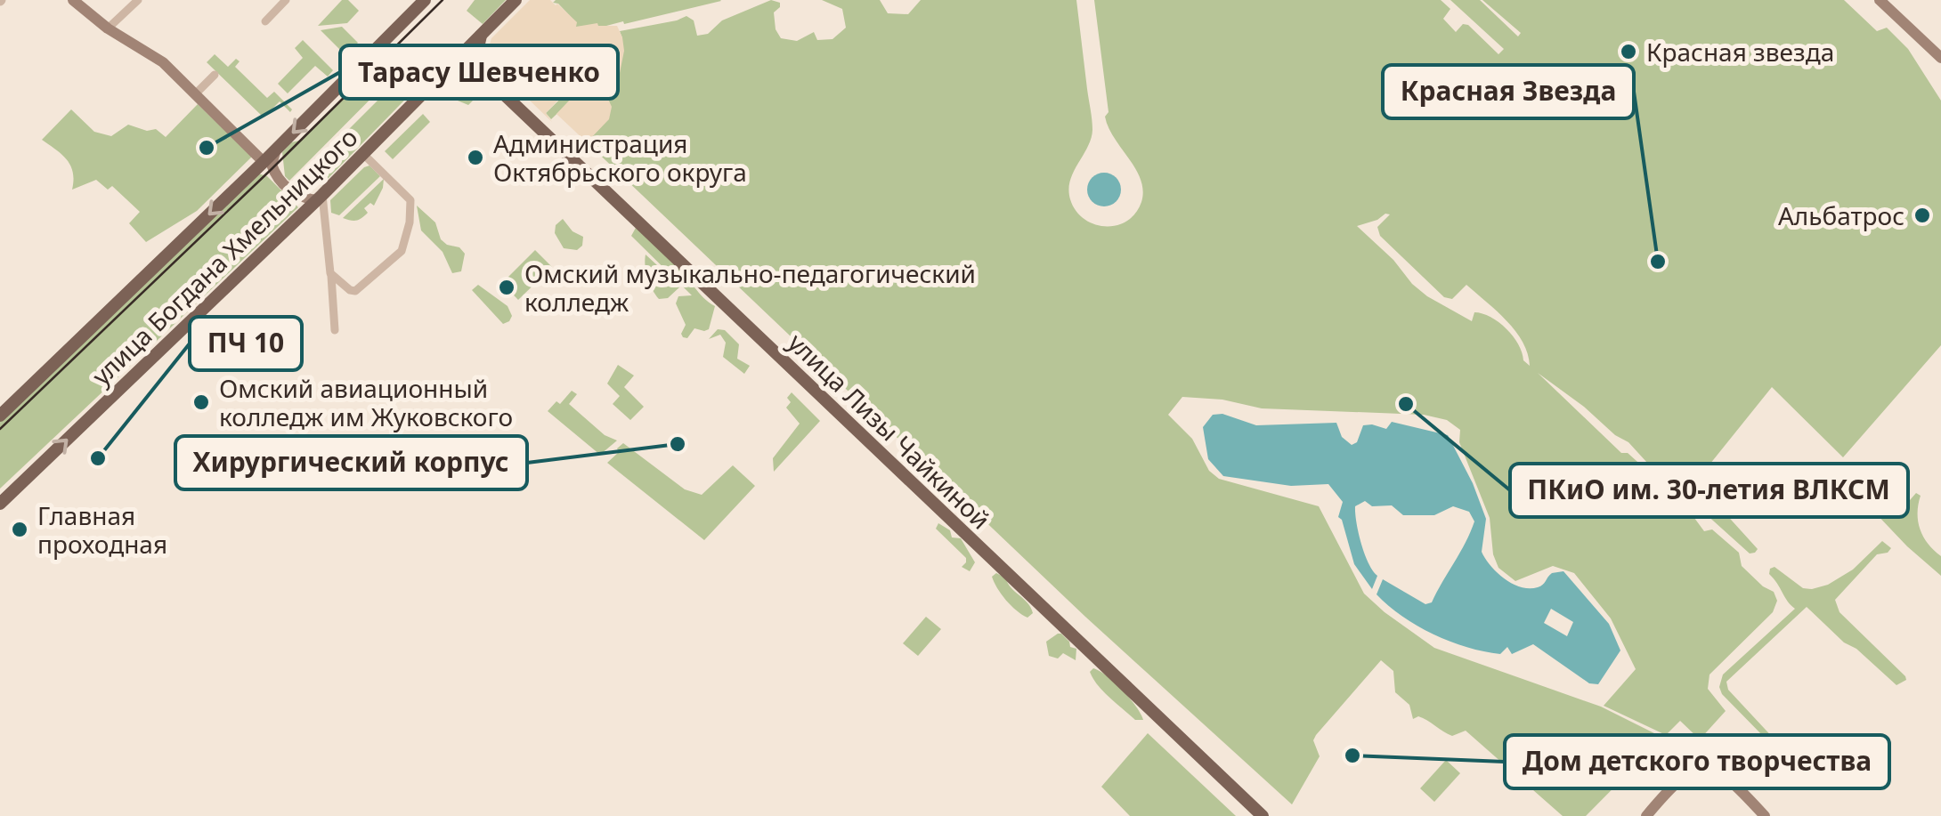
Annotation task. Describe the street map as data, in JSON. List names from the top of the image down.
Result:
{
  "streets": {
    "main road": ["улица Богдана Хмельницкого", "улица Лизы Чайкиной"]
  },
  "places": [
    "Красная звезда",
    "Тарасу Шевченко",
    "Администрация Октябрьского округа",
    "Альбатрос",
    "Красная Звезда",
    "Омский музыкально-педагогический колледж",
    "Омский авиационный колледж им Жуковского",
    "ПКиО им. 30-летия ВЛКСМ",
    "Хирургический корпус",
    "ПЧ 10",
    "Главная проходная",
    "Дом детского творчества"
  ]
}
